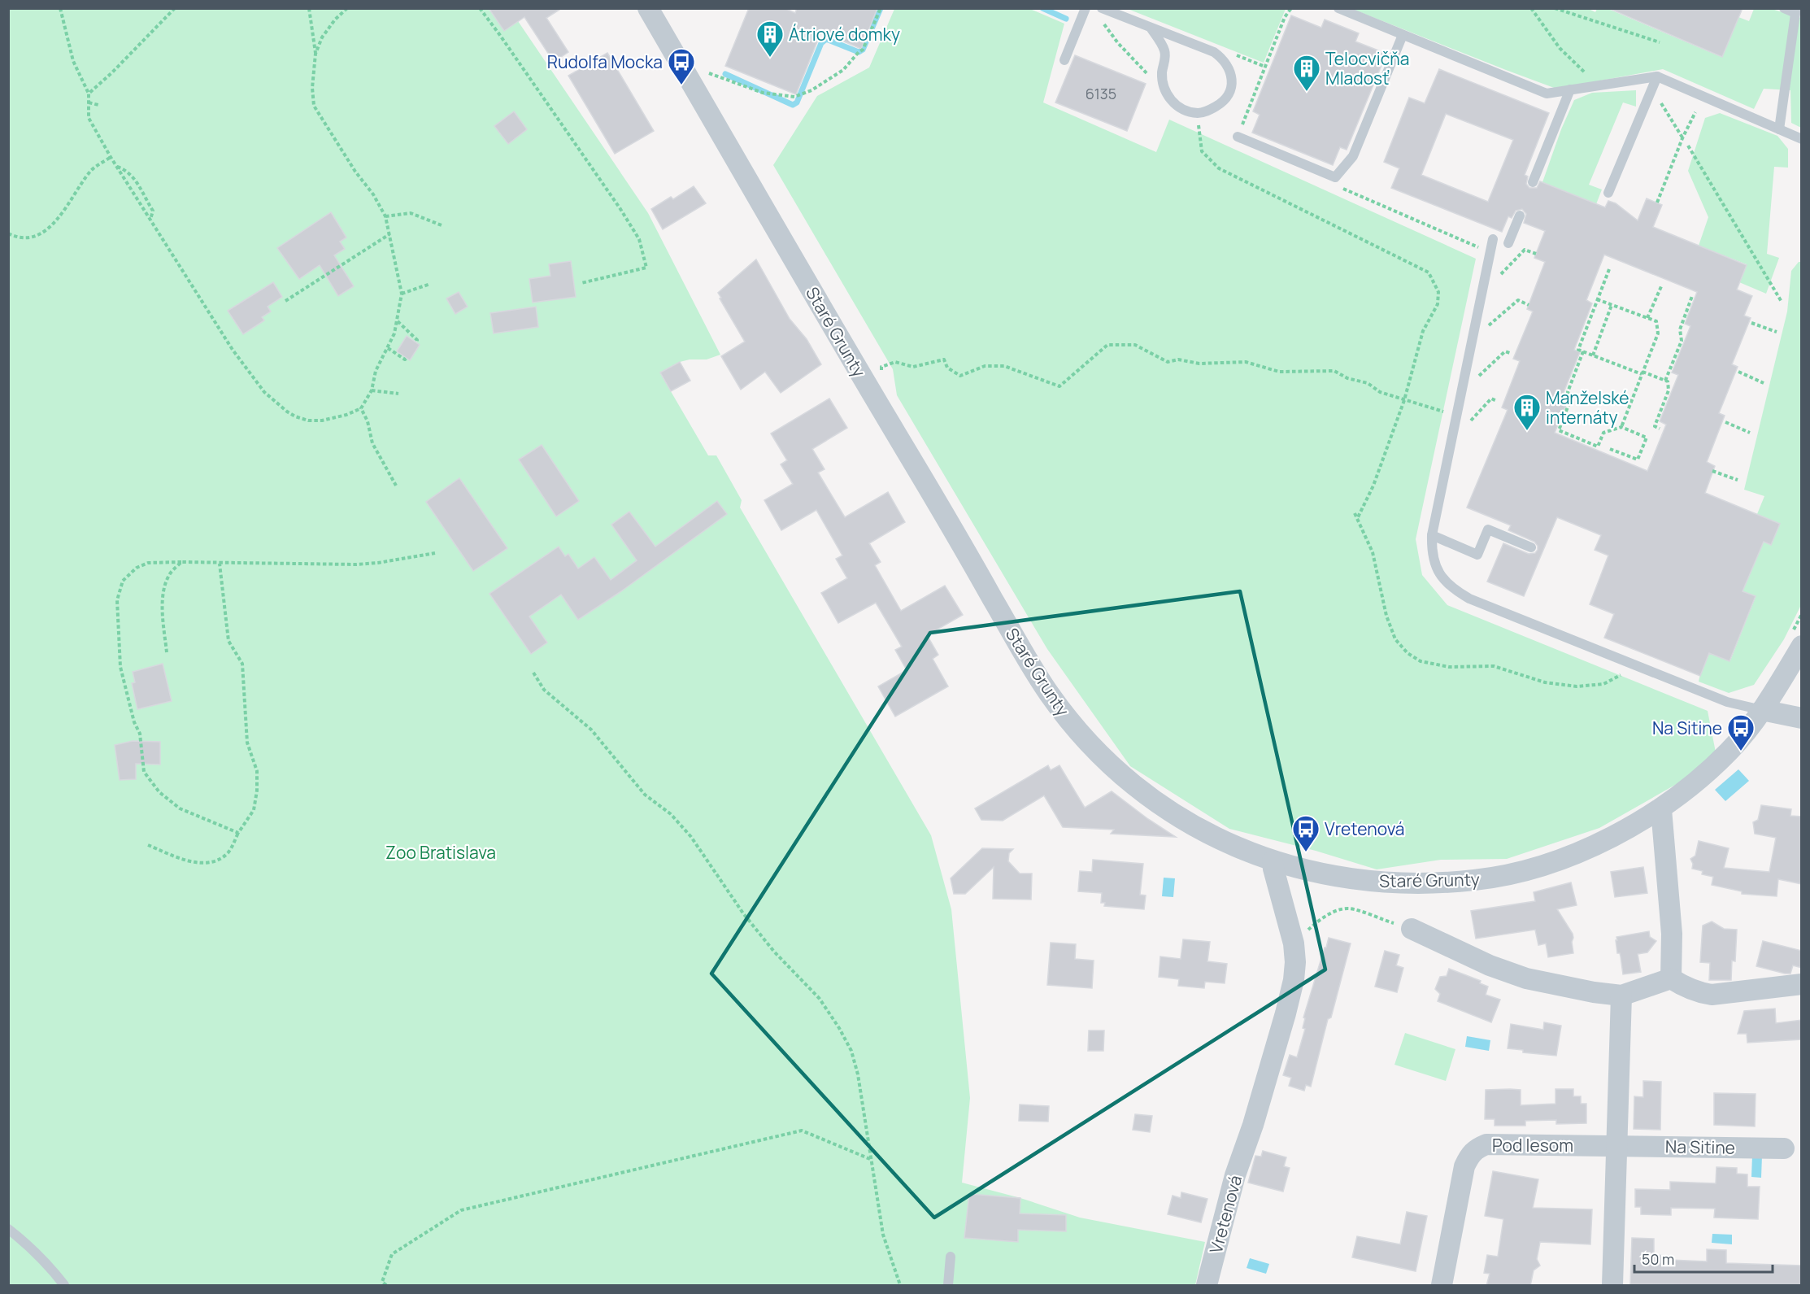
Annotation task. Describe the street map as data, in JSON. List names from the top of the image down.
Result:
{
  "streets": {
    "street": [
      "Staré Grunty",
      "Pod lesom",
      "Na Sitine",
      "Vretenová"
    ]
  },
  "crossings": [
    ["Staré Grunty", "Vretenová"],
    ["Pod lesom", "Na Sitine"]
  ],
  "parks": ["Zoo Bratislava"],
  "places": {
    "building": ["Átriové domky", "Telocvičňa Mladosť", "Manželské internáty"],
    "bus stop": ["Rudolfa Mocka", "Na Sitine", "Vretenová"]
  },
  "house_numbers": ["6135"],
  "scale_bar": "50 m"
}
